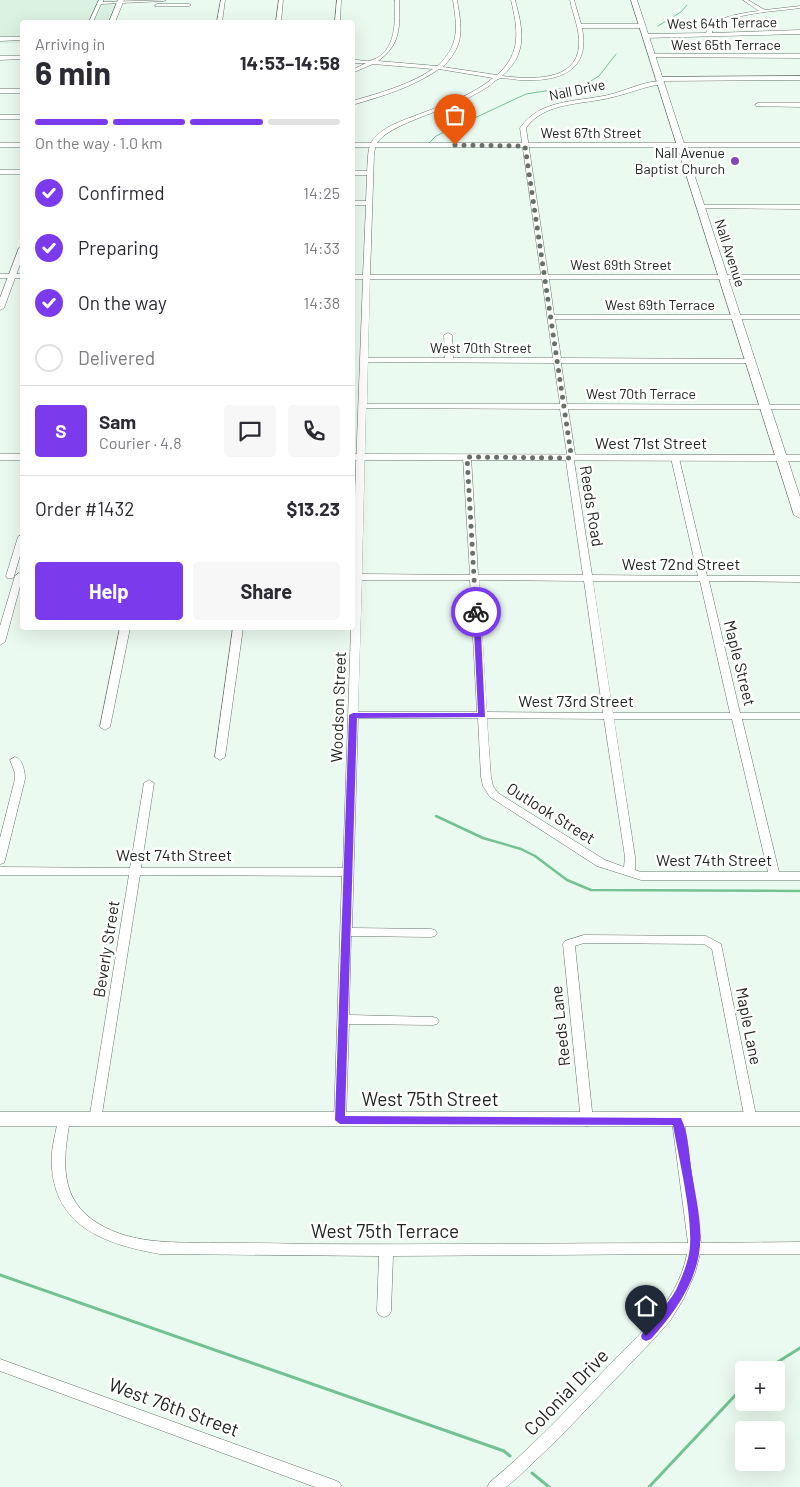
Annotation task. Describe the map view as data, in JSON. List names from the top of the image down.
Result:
{
  "streets": {
    "main road": ["Nall Avenue", "West 75th Street"],
    "street": [
      "West 64th Terrace",
      "West 65th Terrace",
      "Nall Drive",
      "West 67th Street",
      "West 69th Street",
      "West 69th Terrace",
      "West 70th Street",
      "West 70th Terrace",
      "West 71st Street",
      "Reeds Road",
      "West 72nd Street",
      "Maple Street",
      "West 73rd Street",
      "Woodson Street",
      "Outlook Street",
      "West 74th Street",
      "Beverly Street",
      "Reeds Lane",
      "Maple Lane",
      "West 75th Terrace",
      "Colonial Drive",
      "West 76th Street"
    ]
  },
  "crossings": [
    ["West 64th Terrace", "Nall Avenue"],
    ["West 65th Terrace", "Nall Avenue"],
    ["Nall Drive", "West 67th Street"],
    ["Nall Drive", "Nall Avenue"],
    ["Nall Drive", "Reeds Road"],
    ["West 67th Street", "Nall Avenue"],
    ["West 67th Street", "Reeds Road"],
    ["West 67th Street", "Woodson Street"],
    ["Nall Avenue", "West 69th Street"],
    ["Nall Avenue", "West 69th Terrace"],
    ["Nall Avenue", "West 70th Street"],
    ["Nall Avenue", "West 70th Terrace"],
    ["Nall Avenue", "West 71st Street"],
    ["West 69th Street", "Reeds Road"],
    ["West 69th Street", "Woodson Street"],
    ["West 69th Terrace", "Reeds Road"],
    ["West 70th Street", "Reeds Road"],
    ["West 70th Street", "Woodson Street"],
    ["West 70th Terrace", "Reeds Road"],
    ["West 70th Terrace", "Woodson Street"],
    ["West 71st Street", "Reeds Road"],
    ["West 71st Street", "Maple Street"],
    ["West 71st Street", "Woodson Street"],
    ["West 71st Street", "Outlook Street"],
    ["Reeds Road", "West 72nd Street"],
    ["Reeds Road", "West 73rd Street"],
    ["Reeds Road", "Outlook Street"],
    ["Reeds Road", "West 74th Street"],
    ["West 72nd Street", "Maple Street"],
    ["West 72nd Street", "Woodson Street"],
    ["West 72nd Street", "Outlook Street"],
    ["Maple Street", "West 73rd Street"],
    ["Maple Street", "West 74th Street"],
    ["West 73rd Street", "Woodson Street"],
    ["West 73rd Street", "Outlook Street"],
    ["Woodson Street", "West 74th Street"],
    ["Woodson Street", "West 75th Street"],
    ["Outlook Street", "West 74th Street"],
    ["West 74th Street", "Beverly Street"],
    ["Beverly Street", "West 75th Street"],
    ["Reeds Lane", "Maple Lane"],
    ["Reeds Lane", "West 75th Street"],
    ["Maple Lane", "West 75th Street"],
    ["West 75th Street", "West 75th Terrace"],
    ["West 75th Street", "Colonial Drive"],
    ["West 75th Terrace", "Colonial Drive"]
  ],
  "places": ["Nall Avenue Baptist Church"],
  "page": {
    "heading": ["6 min", "Arriving in", "14:53–14:58"],
    "panel": [
      "Sam",
      "Courier · 4.8",
      "Order #1432",
      "$13.23"
    ],
    "bar": "On the way · 1.0 km",
    "list": [
      ["Confirmed", "14:25"],
      ["Preparing", "14:33"],
      ["On the way", "14:38"],
      "Delivered"
    ],
    "round": "S",
    "buttons": ["Help", "Share"],
    "map_buttons": ["+", "−"]
  }
}
